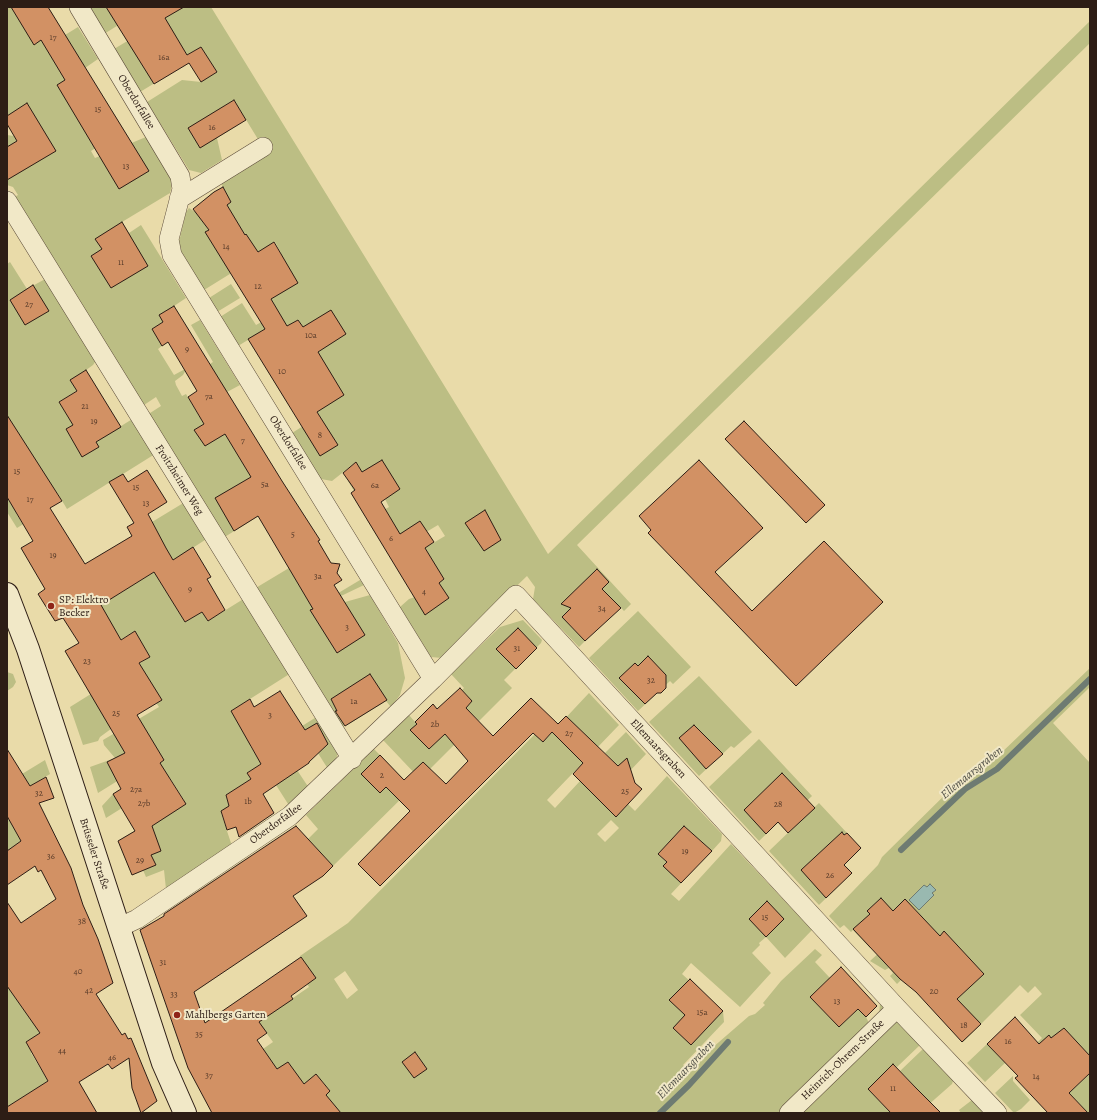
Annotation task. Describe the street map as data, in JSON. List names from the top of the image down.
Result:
{
  "streets": {
    "street": [
      "Oberdorfallee",
      "Froitzheimer Weg",
      "Ellemaarsgraben",
      "Brüsseler Straße",
      "Heinrich-Ohrem-Straße"
    ]
  },
  "crossings": [
    ["Oberdorfallee", "Froitzheimer Weg"],
    ["Oberdorfallee", "Ellemaarsgraben"],
    ["Oberdorfallee", "Brüsseler Straße"],
    ["Ellemaarsgraben", "Heinrich-Ohrem-Straße"]
  ],
  "water": ["Ellemaarsgraben"],
  "places": ["SP: Elektro Becker", "Mahlbergs Garten"],
  "house_numbers": [
    "17",
    "16a",
    "15",
    "16",
    "13",
    "14",
    "11",
    "12",
    "27",
    "10a",
    "9",
    "10",
    "7a",
    "21",
    "19",
    "8",
    "7",
    "15",
    "5a",
    "6a",
    "15",
    "17",
    "13",
    "5",
    "6",
    "19",
    "3a",
    "9",
    "4",
    "34",
    "3",
    "31",
    "23",
    "32",
    "1a",
    "25",
    "3",
    "2b",
    "27",
    "2",
    "27a",
    "25",
    "32",
    "1b",
    "27b",
    "28",
    "19",
    "36",
    "29",
    "26",
    "15",
    "38",
    "31",
    "40",
    "42",
    "20",
    "33",
    "13",
    "15a",
    "18",
    "35",
    "16",
    "44",
    "46",
    "37",
    "14",
    "11"
  ]
}
